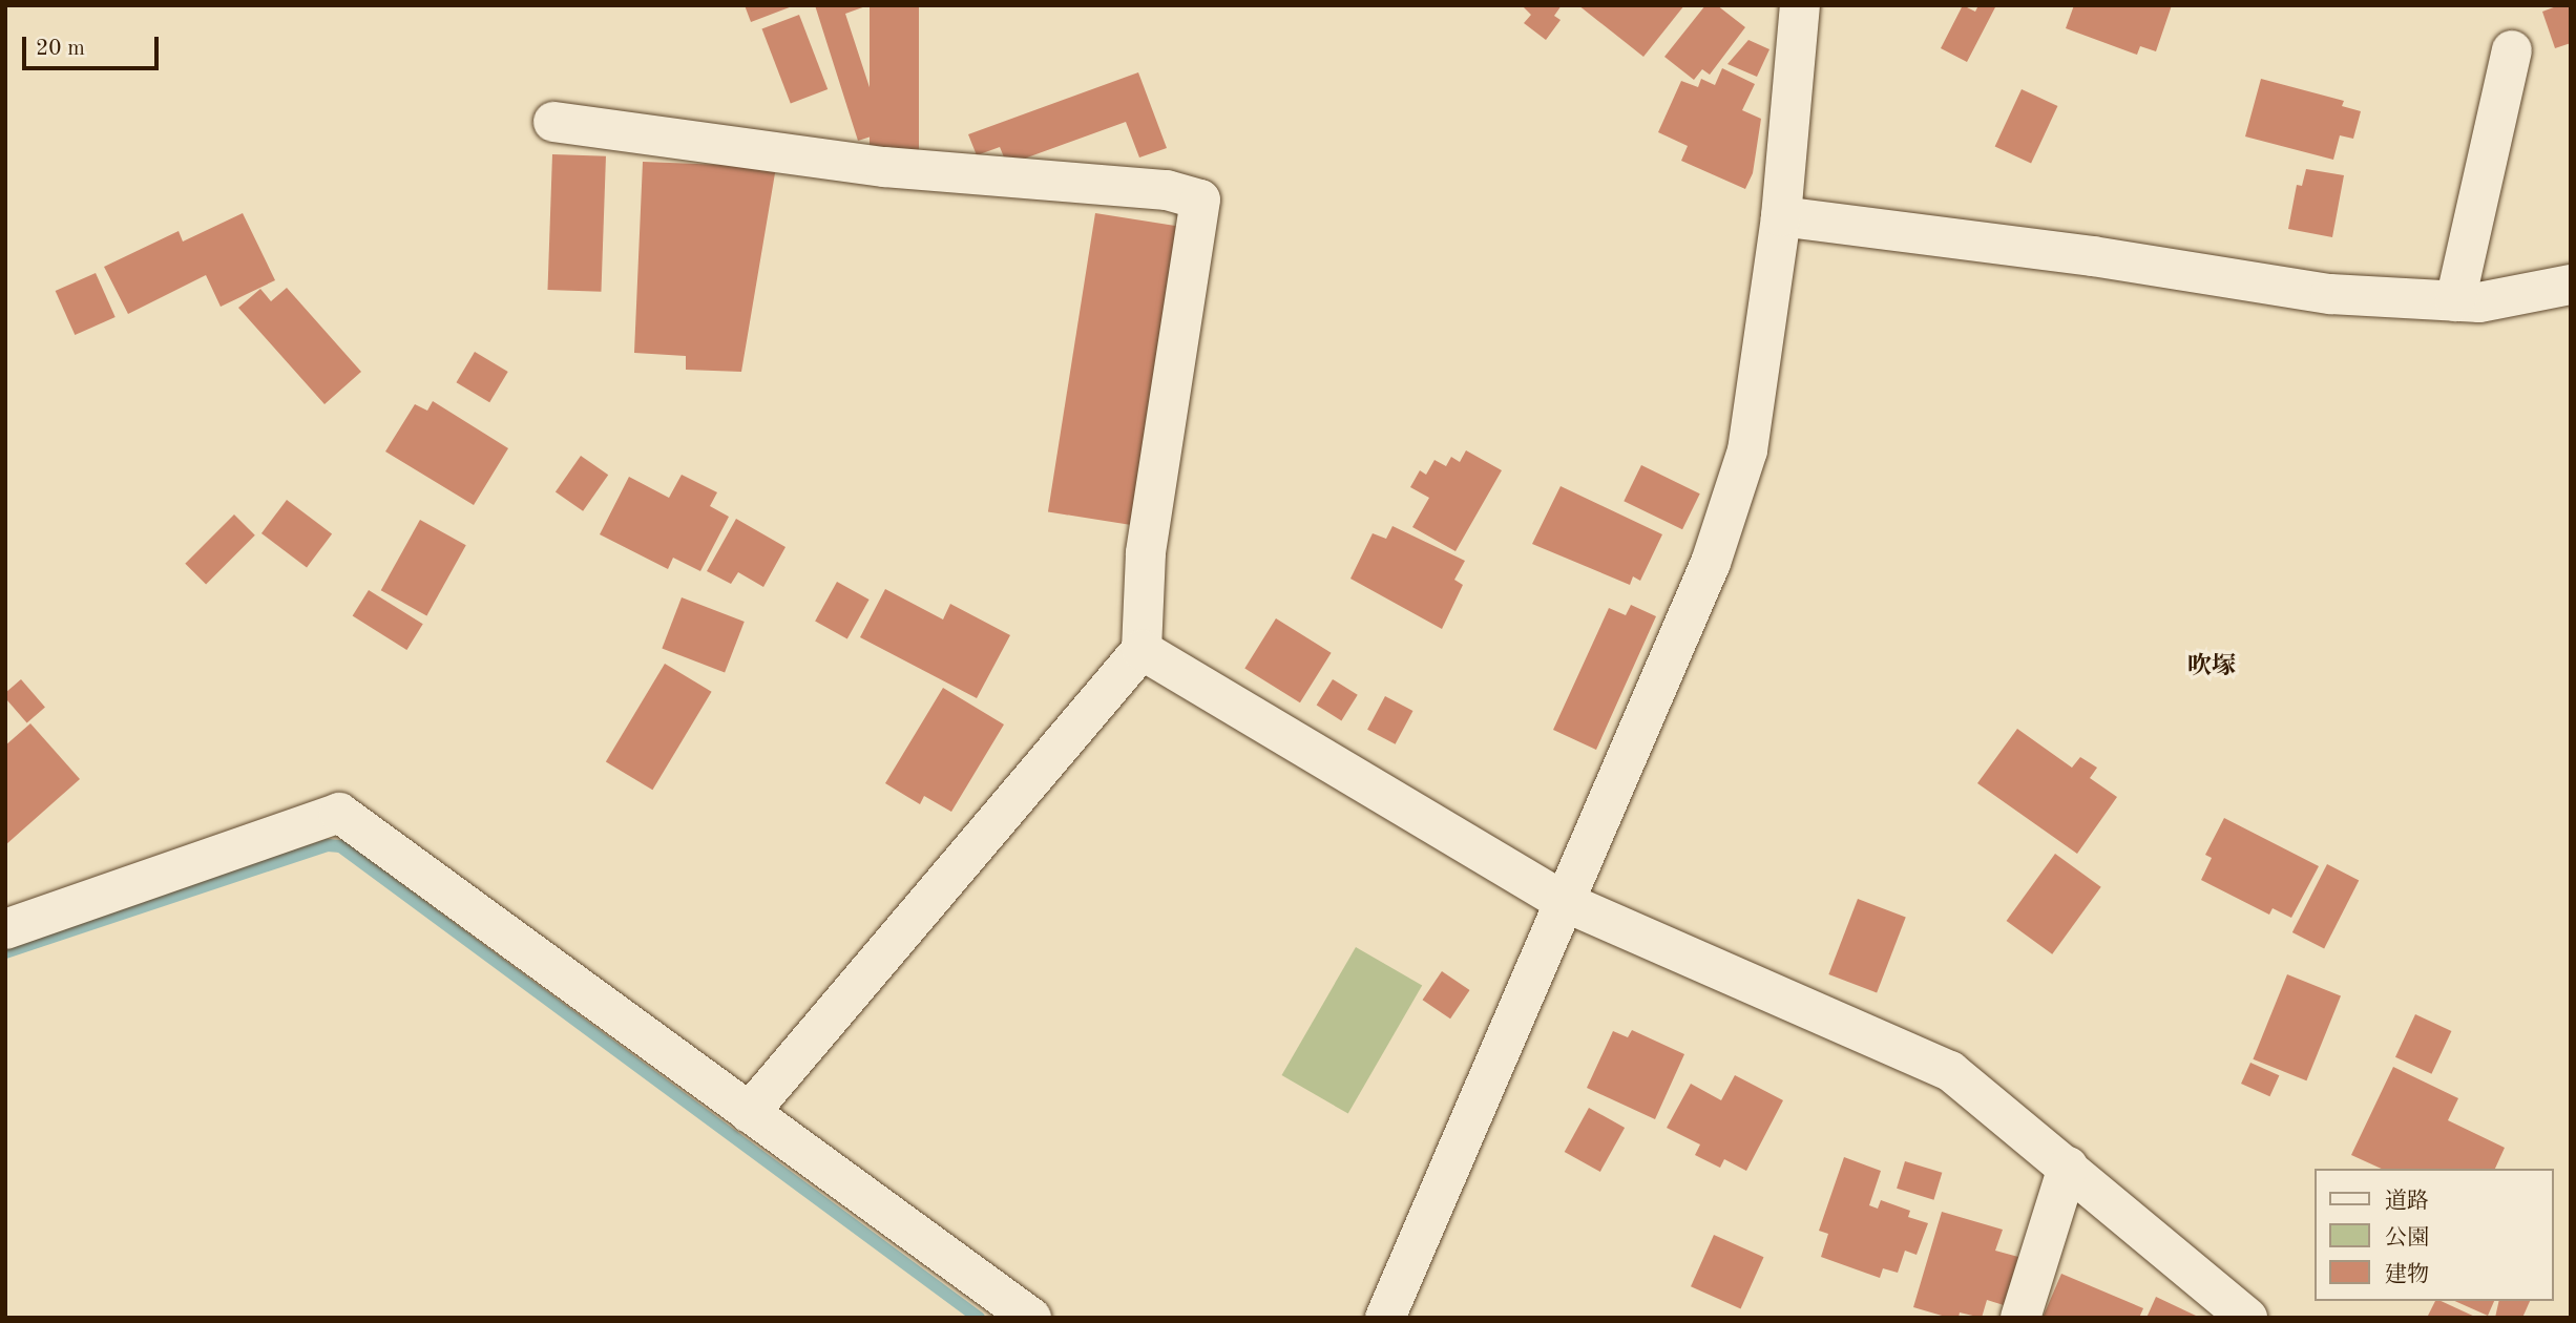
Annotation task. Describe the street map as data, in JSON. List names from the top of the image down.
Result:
{
  "districts": ["吹塚"],
  "legend": ["道路", "公園", "建物"],
  "scale_bar": "20 m"
}
